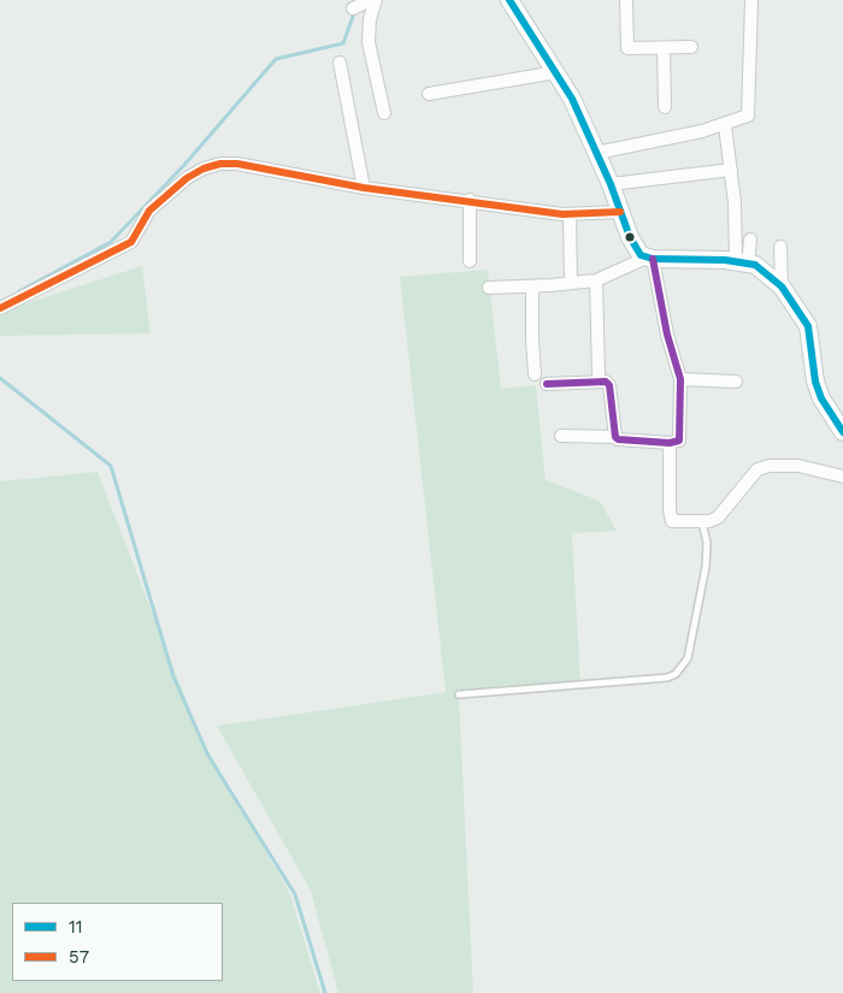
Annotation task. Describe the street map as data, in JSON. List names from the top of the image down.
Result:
{
  "lines": ["transit line 11", "transit line 57"],
  "legend": ["11", "57"]
}
